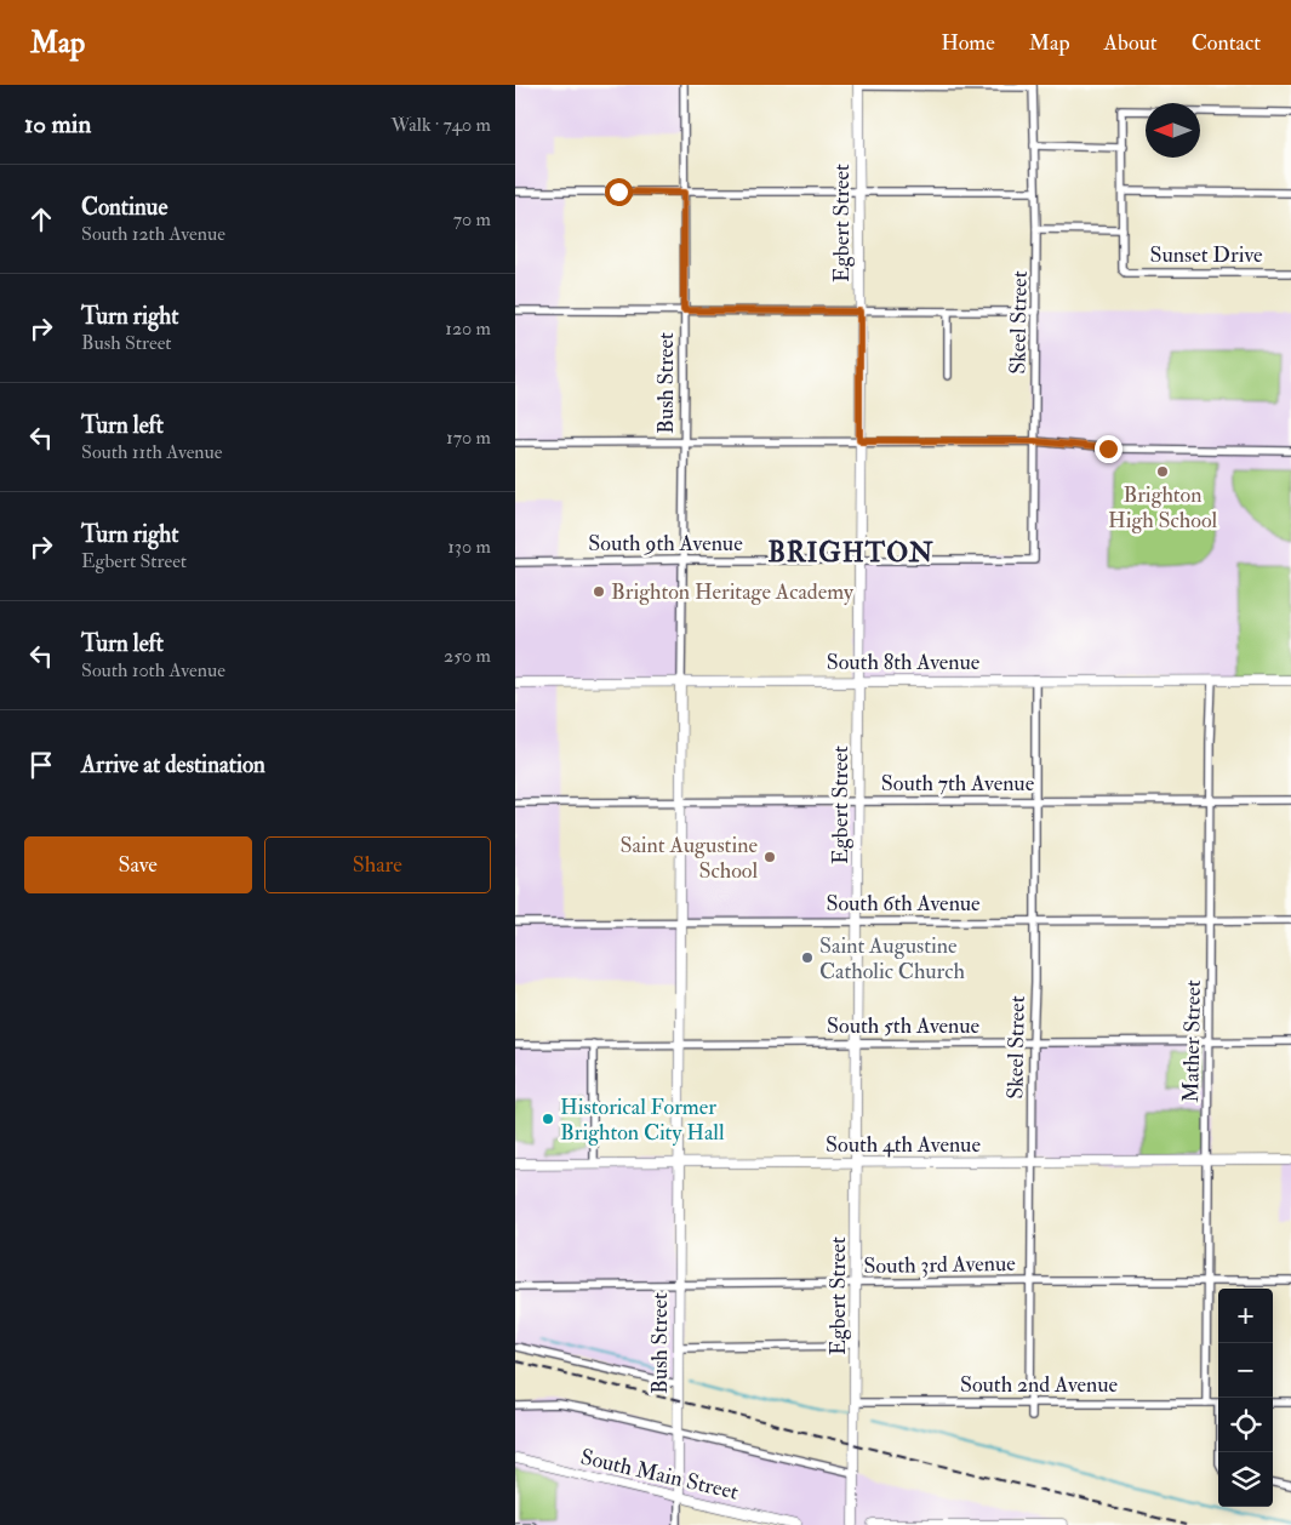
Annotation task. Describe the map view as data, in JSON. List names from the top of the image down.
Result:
{
  "streets": {
    "street": [
      "Egbert Street",
      "Sunset Drive",
      "Skeel Street",
      "Bush Street",
      "South 9th Avenue",
      "South 8th Avenue",
      "South 7th Avenue",
      "South 6th Avenue",
      "South 5th Avenue",
      "Mather Street",
      "South 4th Avenue",
      "South 3rd Avenue",
      "South 2nd Avenue",
      "South Main Street"
    ]
  },
  "crossings": [
    ["Egbert Street", "South 9th Avenue"],
    ["Egbert Street", "South 8th Avenue"],
    ["Egbert Street", "South 7th Avenue"],
    ["Egbert Street", "South 6th Avenue"],
    ["Egbert Street", "South 5th Avenue"],
    ["Egbert Street", "South 4th Avenue"],
    ["Egbert Street", "South 3rd Avenue"],
    ["Egbert Street", "South 2nd Avenue"],
    ["Sunset Drive", "Skeel Street"],
    ["Skeel Street", "South 9th Avenue"],
    ["Skeel Street", "South 8th Avenue"],
    ["Skeel Street", "South 7th Avenue"],
    ["Skeel Street", "South 6th Avenue"],
    ["Skeel Street", "South 5th Avenue"],
    ["Skeel Street", "South 4th Avenue"],
    ["Skeel Street", "South 3rd Avenue"],
    ["Skeel Street", "South 2nd Avenue"],
    ["Bush Street", "South 9th Avenue"],
    ["Bush Street", "South 8th Avenue"],
    ["Bush Street", "South 7th Avenue"],
    ["Bush Street", "South 6th Avenue"],
    ["Bush Street", "South 5th Avenue"],
    ["Bush Street", "South 4th Avenue"],
    ["Bush Street", "South 3rd Avenue"],
    ["Bush Street", "South Main Street"],
    ["South 8th Avenue", "Mather Street"],
    ["South 7th Avenue", "Mather Street"],
    ["South 6th Avenue", "Mather Street"],
    ["South 5th Avenue", "Mather Street"],
    ["Mather Street", "South 4th Avenue"],
    ["Mather Street", "South 3rd Avenue"],
    ["Mather Street", "South 2nd Avenue"]
  ],
  "districts": ["BRIGHTON"],
  "places": [
    "Brighton High School",
    "Brighton Heritage Academy",
    "Saint Augustine School",
    "Saint Augustine Catholic Church",
    "Historical Former Brighton City Hall"
  ],
  "north": "left",
  "page": {
    "header": "Map",
    "nav": [
      "Home",
      "Map",
      "About",
      "Contact"
    ],
    "heading": ["10 min", "Walk · 740 m"],
    "list": [
      ["Continue", "South 12th Avenue", "70 m"],
      ["Turn right", "Bush Street", "120 m"],
      ["Turn left", "South 11th Avenue", "170 m"],
      ["Turn right", "Egbert Street", "130 m"],
      ["Turn left", "South 10th Avenue", "250 m"],
      "Arrive at destination"
    ],
    "buttons": ["Save", "Share"],
    "map_buttons": ["+", "−"]
  }
}
